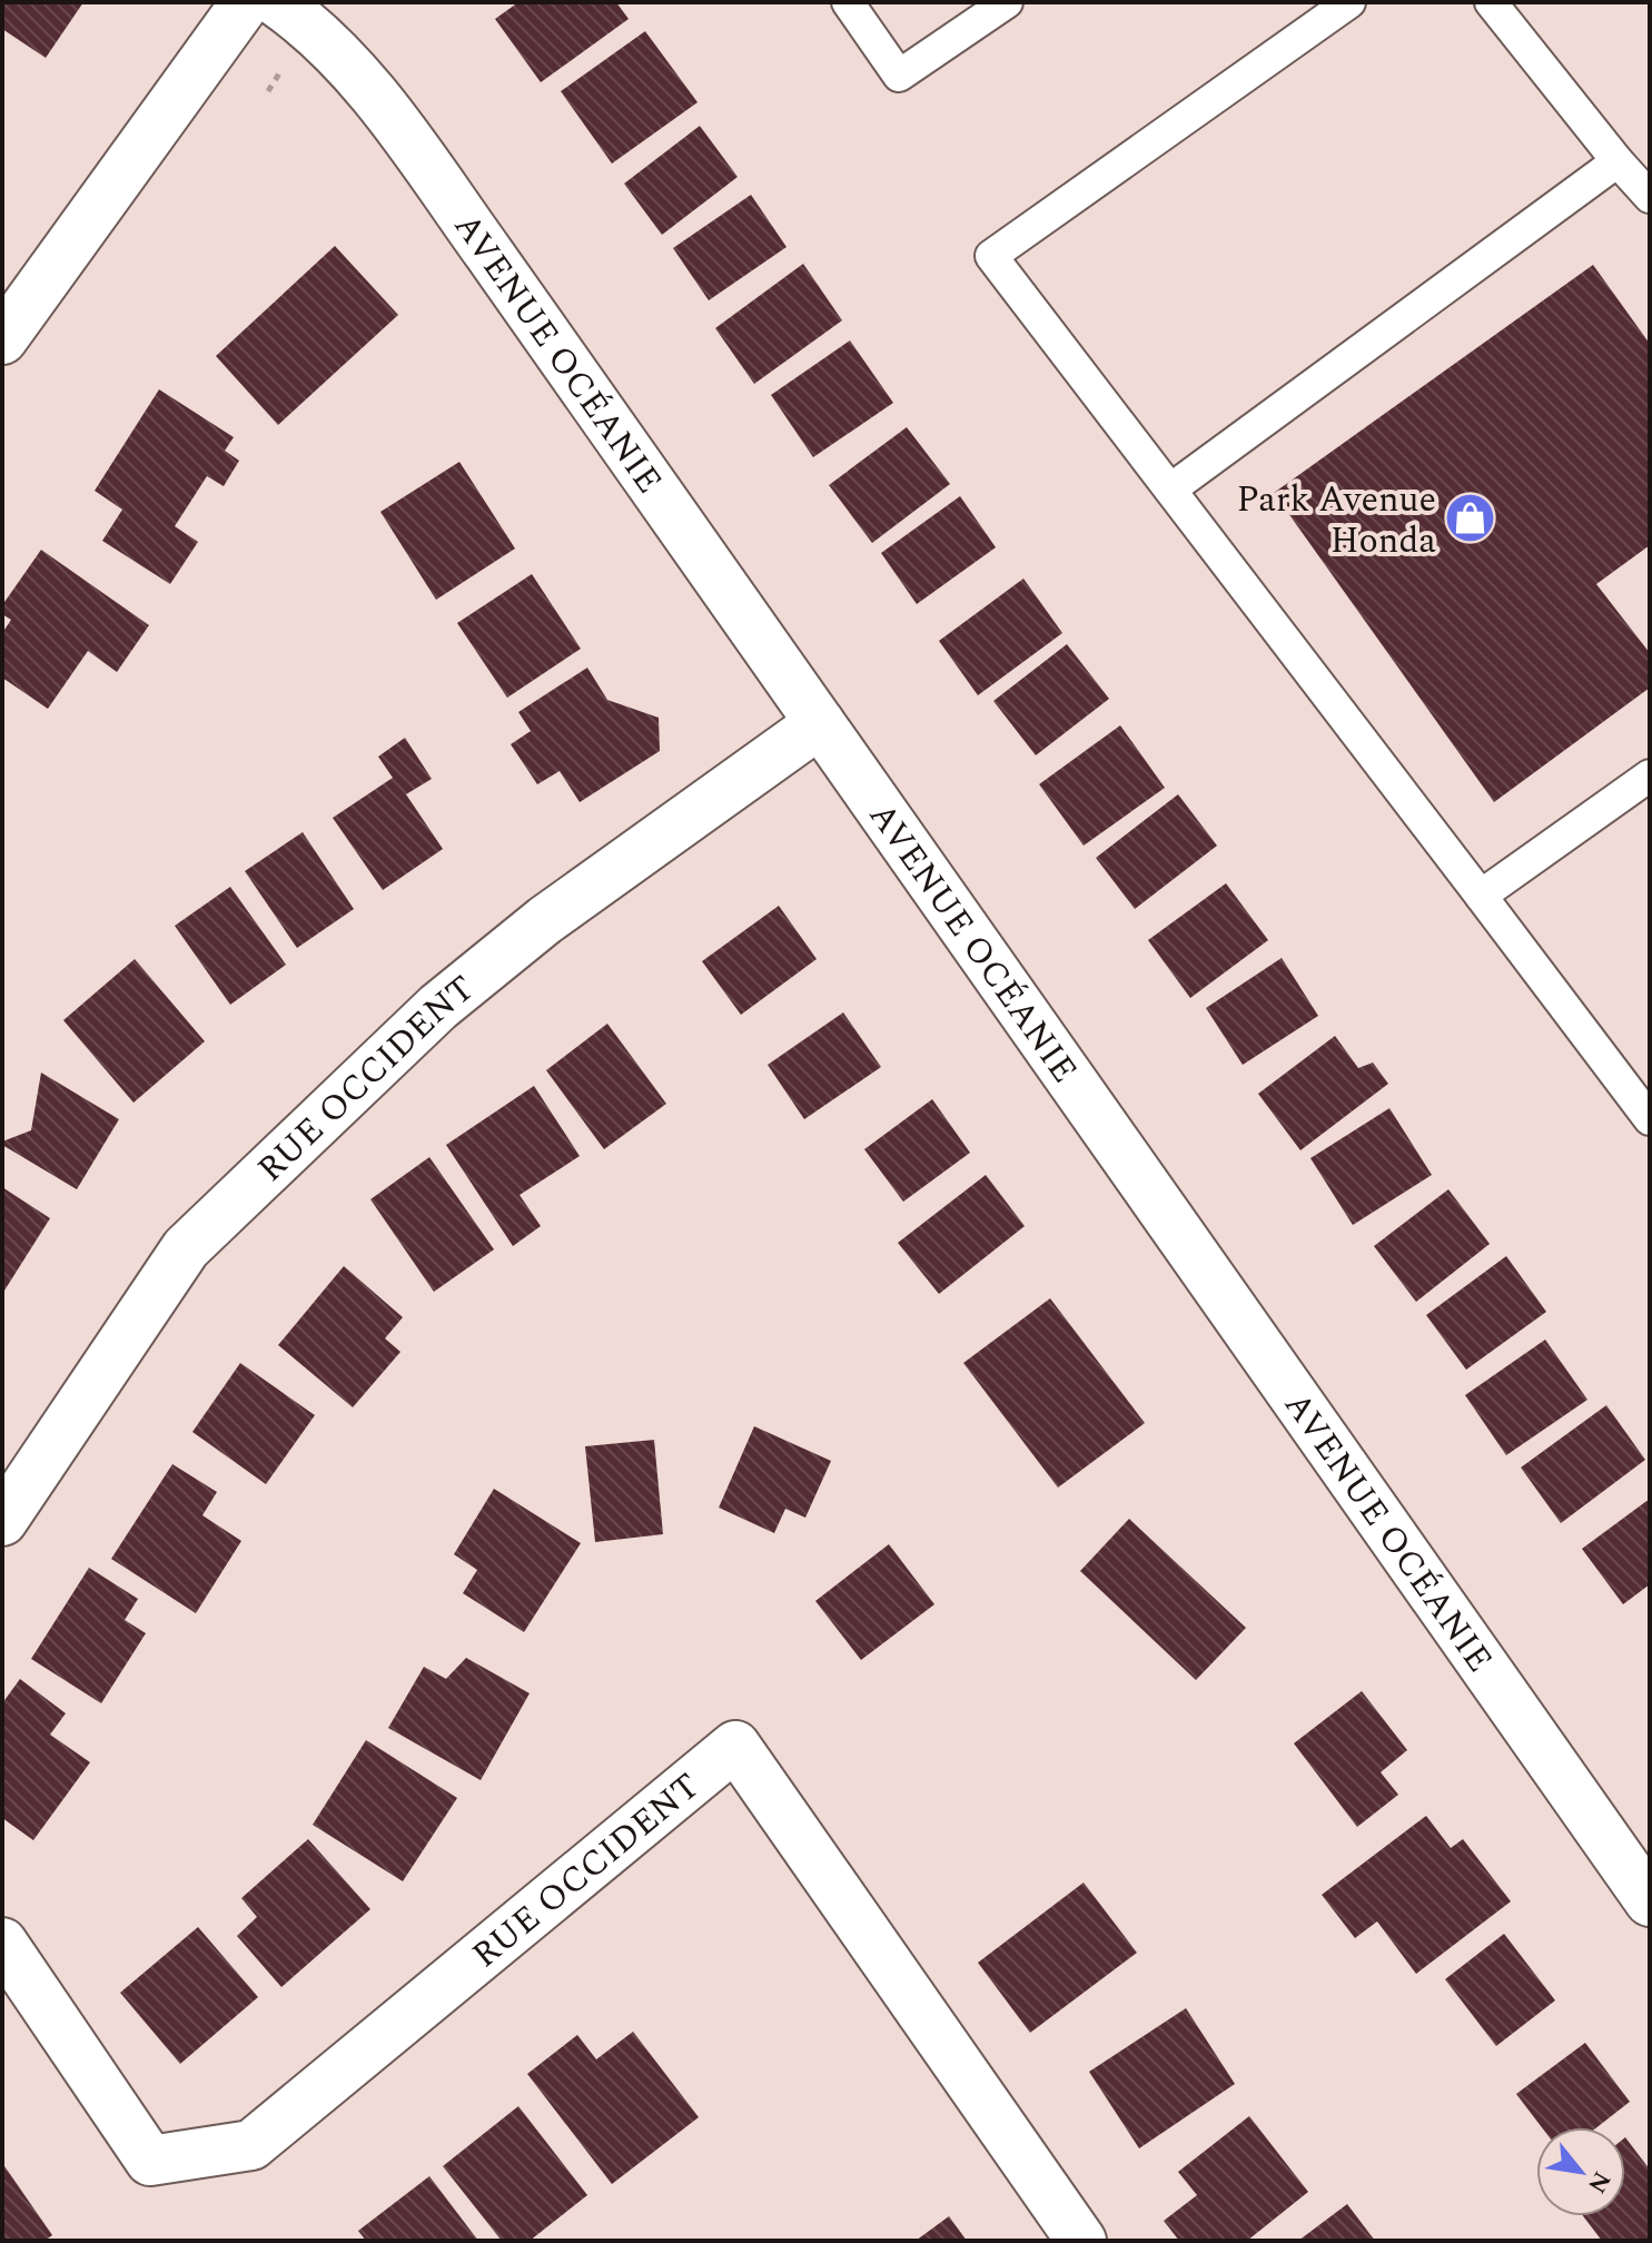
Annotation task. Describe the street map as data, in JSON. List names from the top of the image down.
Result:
{
  "streets": {
    "street": ["AVENUE OCÉANIE", "RUE OCCIDENT"]
  },
  "crossings": [
    ["AVENUE OCÉANIE", "RUE OCCIDENT"]
  ],
  "places": {
    "shop": ["Park Avenue Honda"]
  },
  "north": "bottom right"
}
